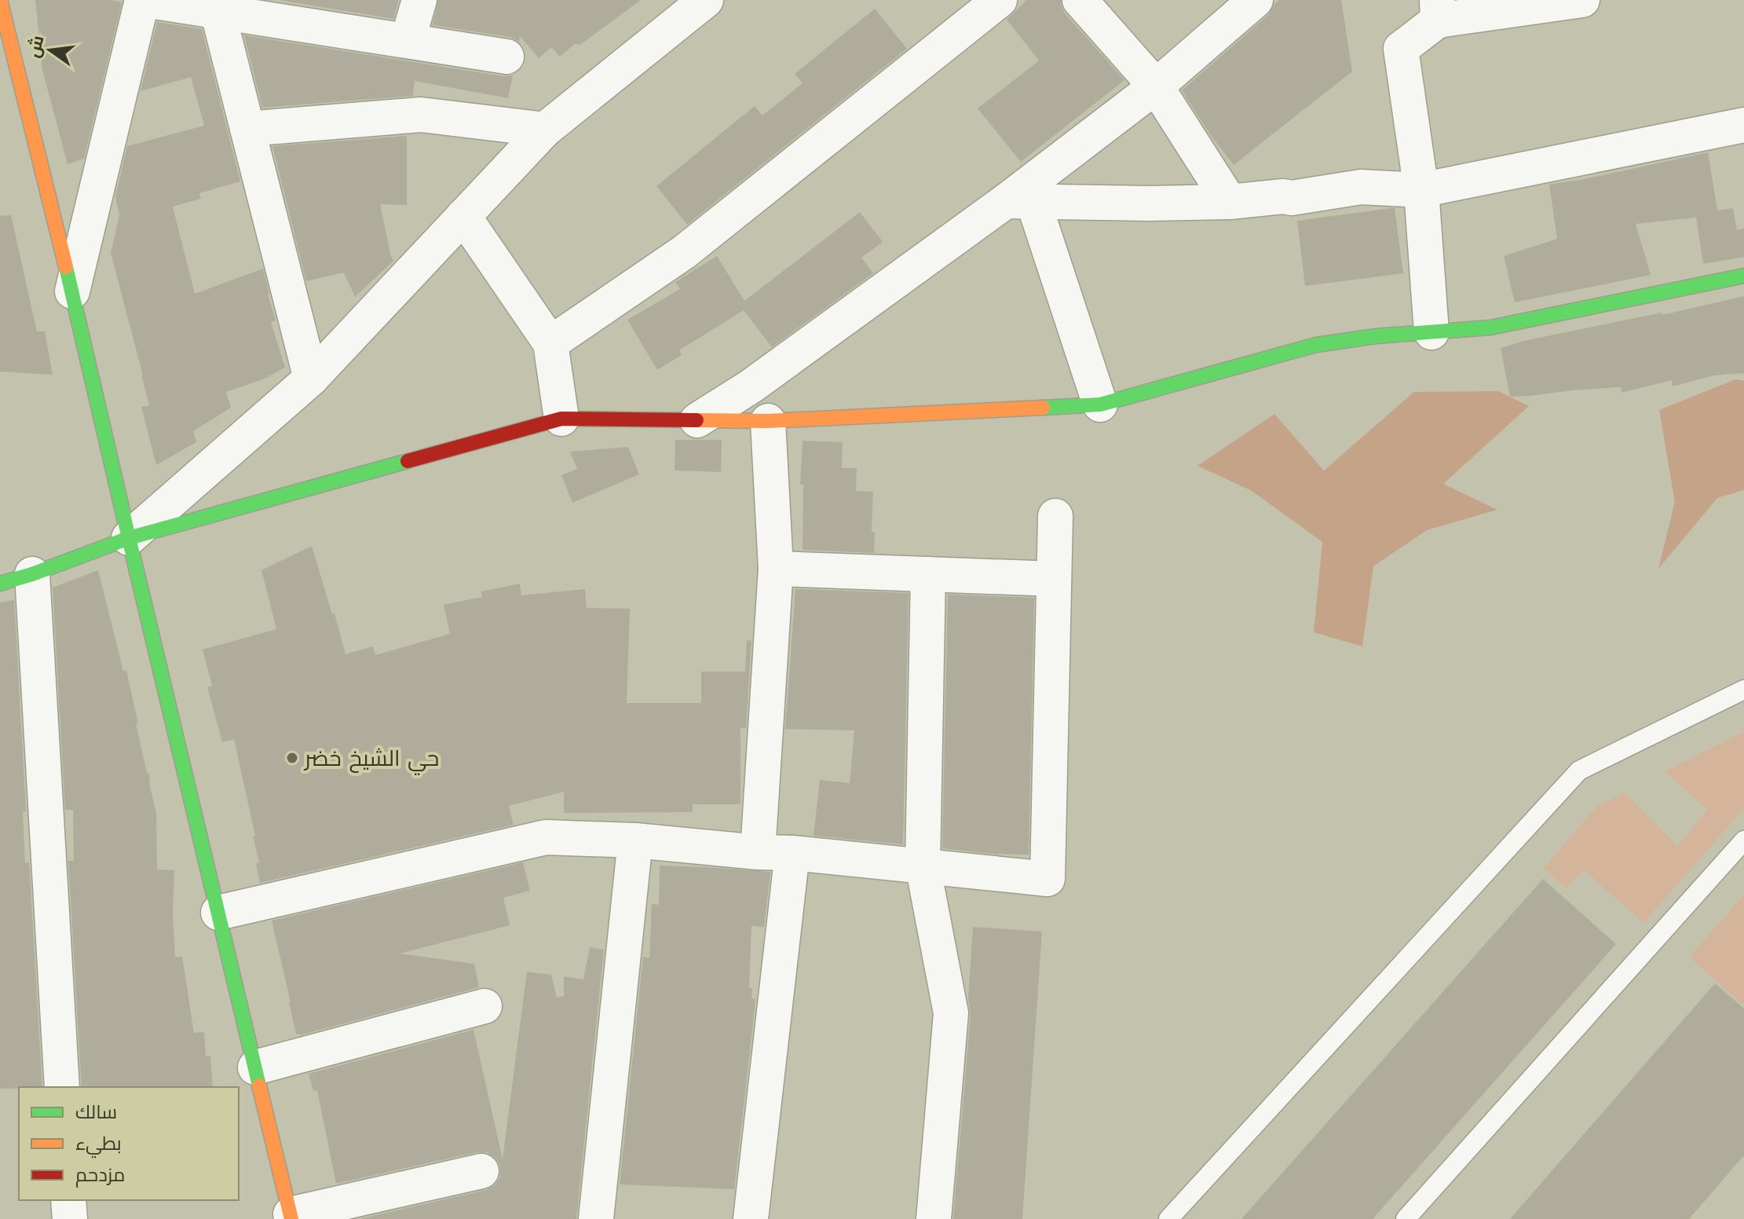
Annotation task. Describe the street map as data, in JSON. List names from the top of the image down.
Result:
{
  "places": ["حي الشيخ خضر"],
  "legend": ["سالك", "بطيء", "مزدحم"],
  "north": "left"
}
